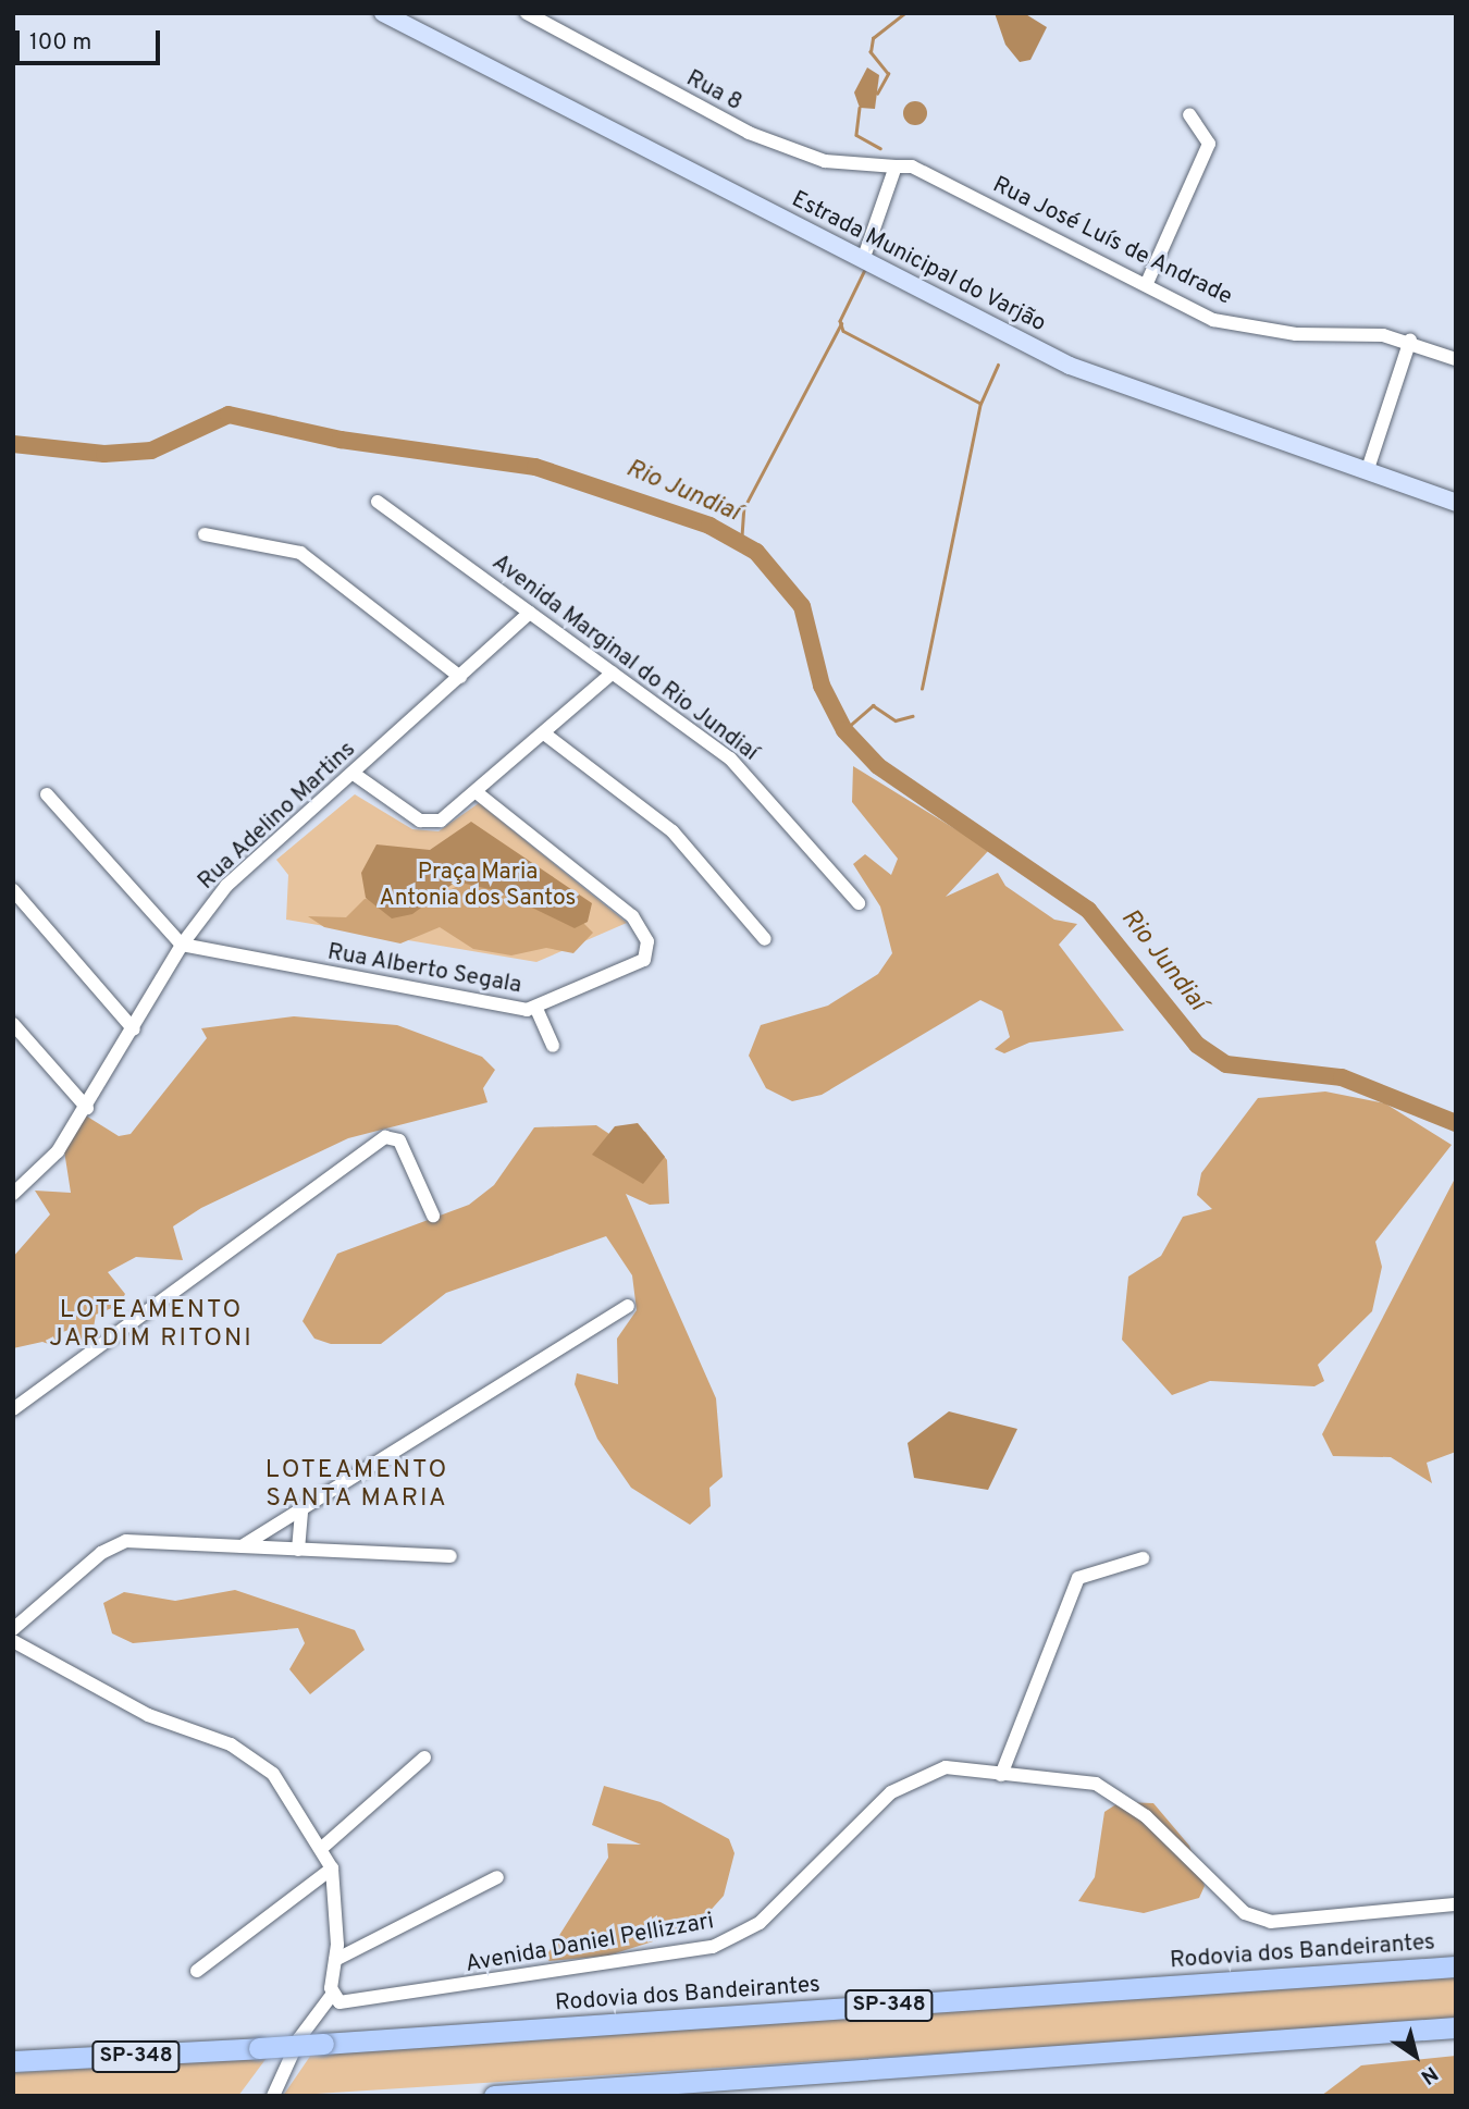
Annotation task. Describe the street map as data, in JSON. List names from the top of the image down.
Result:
{
  "streets": {
    "highway": ["Rodovia dos Bandeirantes", "SP-348"],
    "main road": ["Estrada Municipal do Varjão"],
    "street": [
      "Rua 8",
      "Rua José Luís de Andrade",
      "Avenida Marginal do Rio Jundiaí",
      "Rua Adelino Martins",
      "Rua Alberto Segala",
      "Avenida Daniel Pellizzari"
    ]
  },
  "crossings": [
    ["Rua 8", "Rua José Luís de Andrade"],
    ["Avenida Marginal do Rio Jundiaí", "Rua Adelino Martins"],
    ["Rua Adelino Martins", "Rua Alberto Segala"]
  ],
  "districts": ["LOTEAMENTO JARDIM RITONI", "LOTEAMENTO SANTA MARIA"],
  "water": ["Rio Jundiaí"],
  "parks": ["Praça Maria Antonia dos Santos"],
  "scale_bar": "100 m",
  "north": "bottom right"
}
